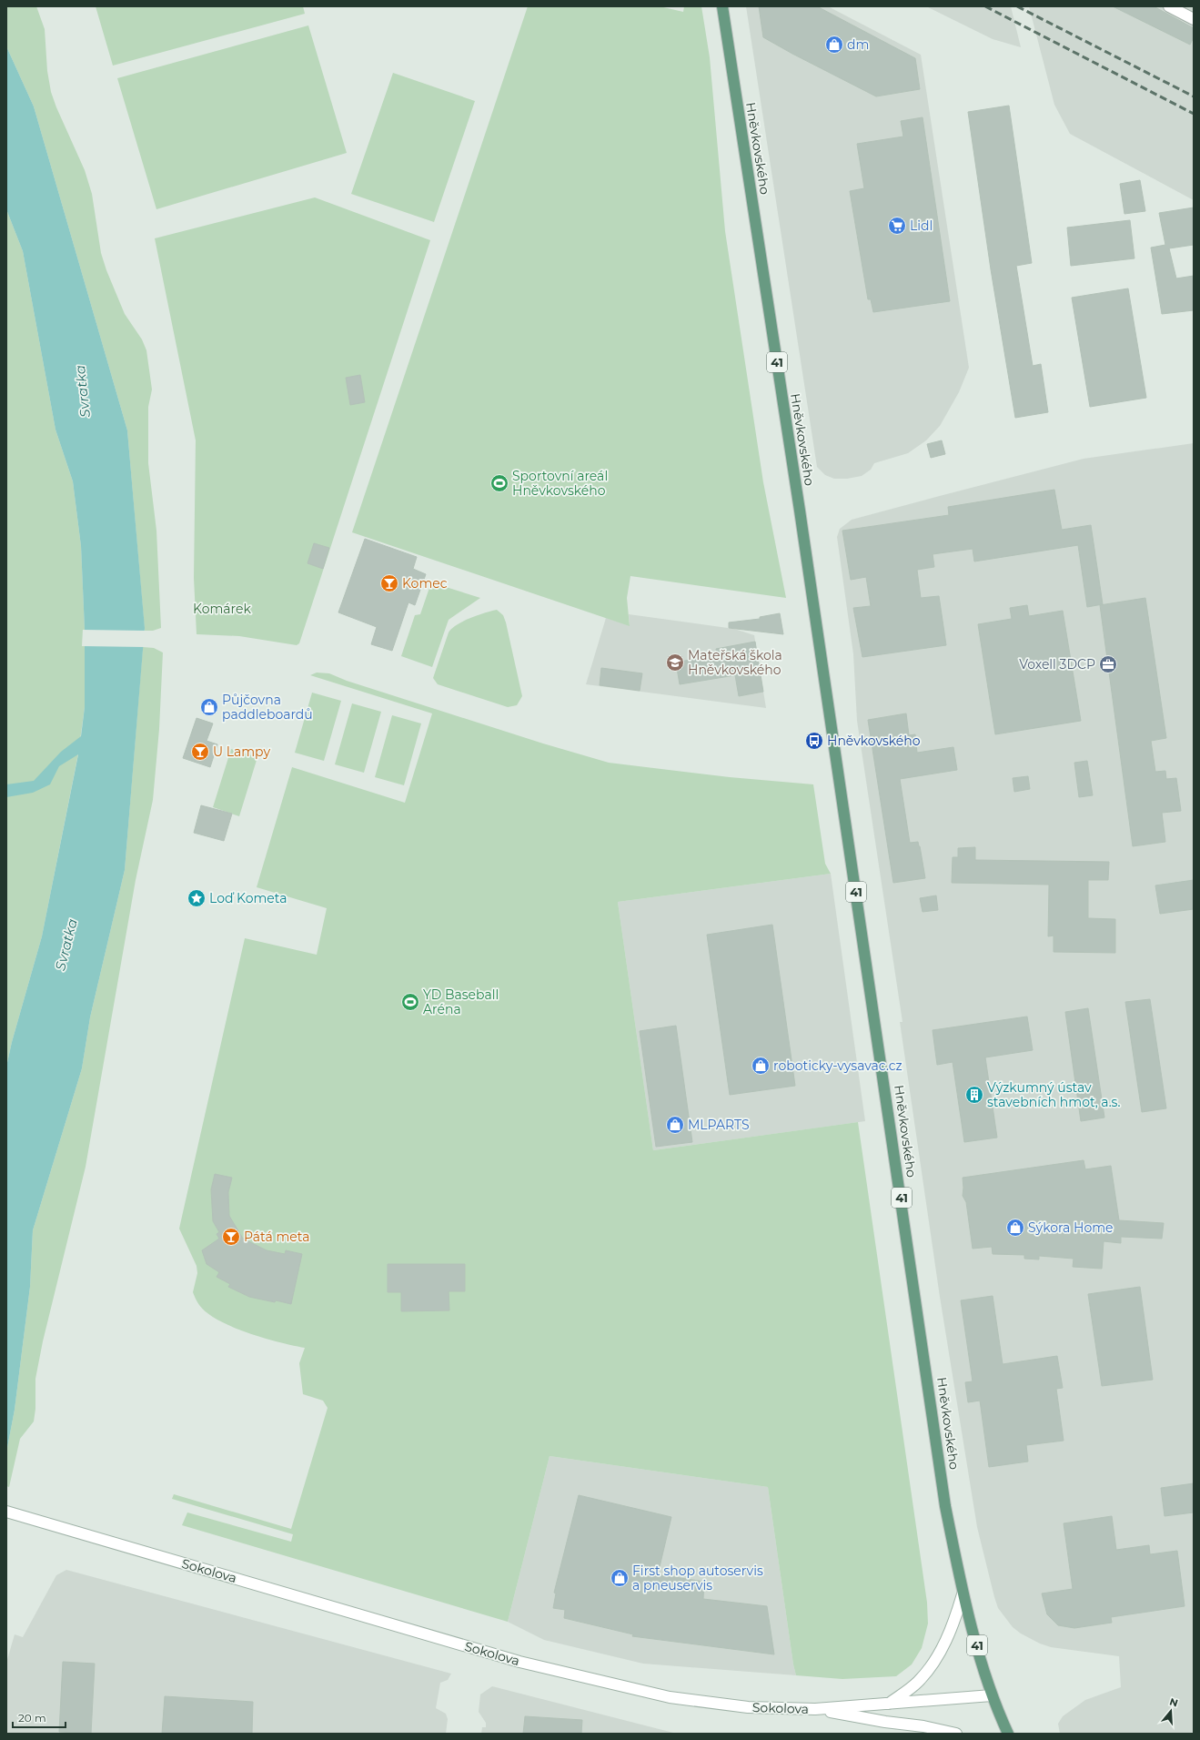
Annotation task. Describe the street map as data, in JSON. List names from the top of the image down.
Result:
{
  "streets": {
    "main road": ["Hněvkovského", "41"],
    "street": ["Sokolova"]
  },
  "crossings": [
    ["Hněvkovského", "41"],
    ["Hněvkovského", "Sokolova"],
    ["41", "Sokolova"]
  ],
  "water": ["Svratka"],
  "parks": ["Komárek"],
  "places": {
    "shop": [
      "dm",
      "Půjčovna paddleboardů",
      "roboticky-vysavac.cz",
      "MLPARTS",
      "Sýkora Home",
      "First shop autoservis a pneuservis"
    ],
    "supermarket": ["Lidl"],
    "sports": ["Sportovní areál Hněvkovského", "YD Baseball Aréna"],
    "bar": ["Komec", "U Lampy", "Pátá meta"],
    "school or university": ["Mateřská škola Hněvkovského"],
    "office": ["Voxell 3DCP"],
    "bus stop": ["Hněvkovského"],
    "place": ["Loď Kometa"],
    "building": ["Výzkumný ústav stavebních hmot, a.s."]
  },
  "scale_bar": "20 m",
  "north": "top"
}
